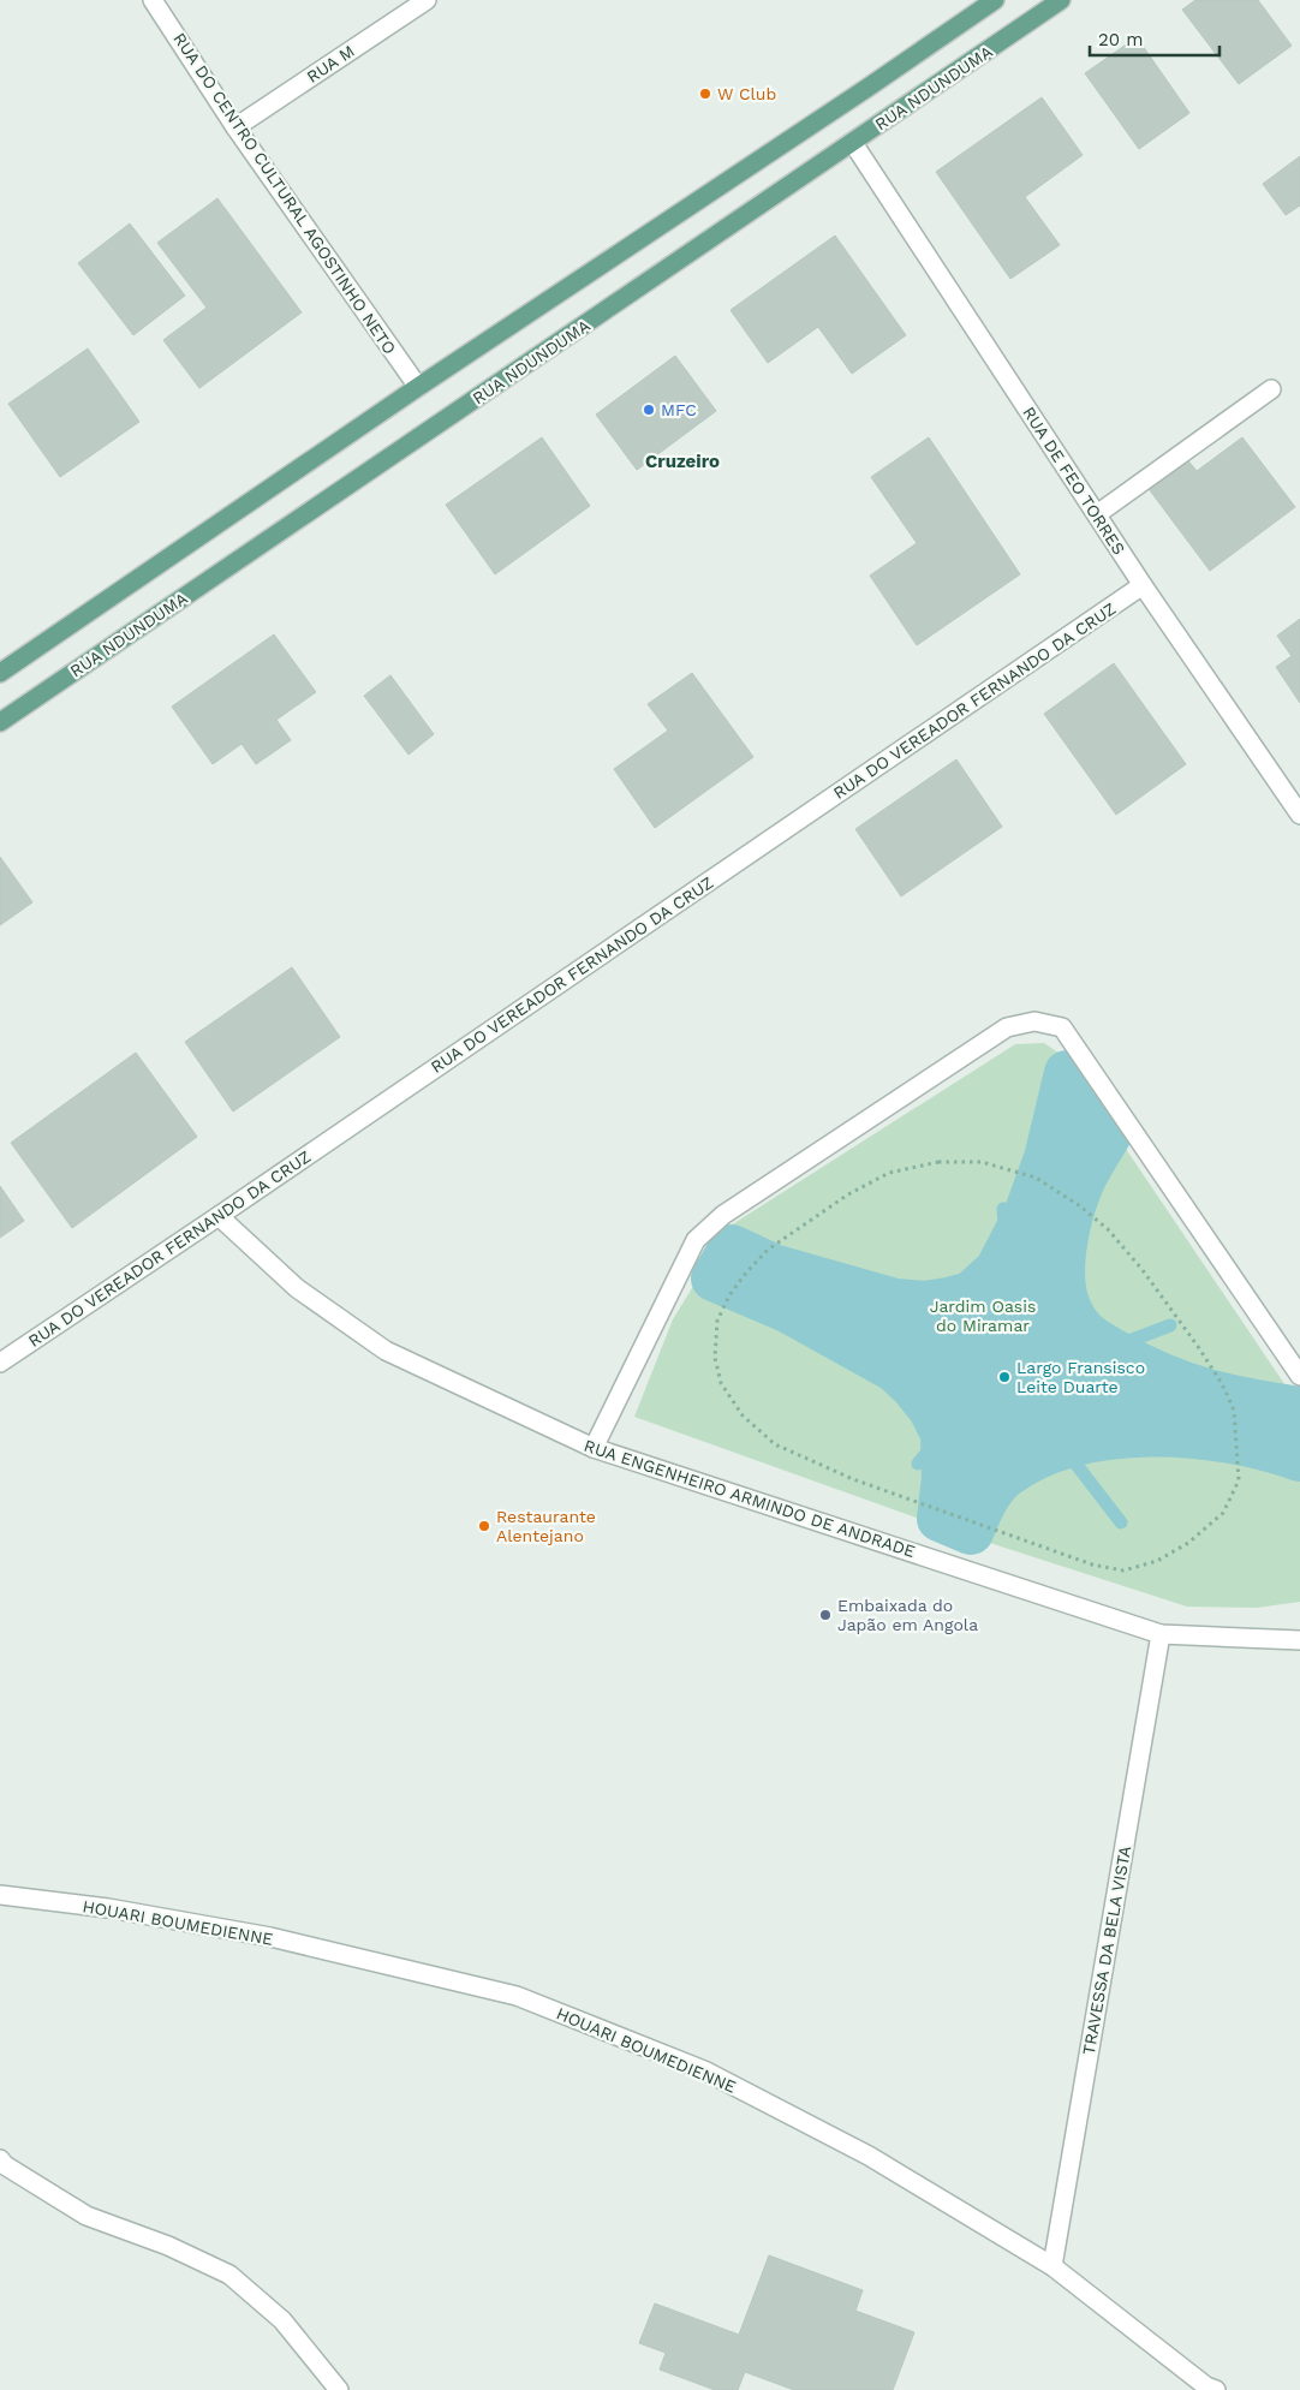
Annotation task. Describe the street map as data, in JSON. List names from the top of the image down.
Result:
{
  "streets": {
    "main road": ["RUA NDUNDUMA"],
    "street": [
      "RUA M",
      "RUA DO CENTRO CULTURAL AGOSTINHO NETO",
      "RUA DE FEO TORRES",
      "RUA DO VEREADOR FERNANDO DA CRUZ",
      "RUA ENGENHEIRO ARMINDO DE ANDRADE",
      "HOUARI BOUMEDIENNE",
      "TRAVESSA DA BELA VISTA"
    ]
  },
  "crossings": [
    ["RUA M", "RUA DO CENTRO CULTURAL AGOSTINHO NETO"],
    ["RUA NDUNDUMA", "RUA DE FEO TORRES"],
    ["RUA DE FEO TORRES", "RUA DO VEREADOR FERNANDO DA CRUZ"],
    ["RUA DO VEREADOR FERNANDO DA CRUZ", "RUA ENGENHEIRO ARMINDO DE ANDRADE"],
    ["RUA ENGENHEIRO ARMINDO DE ANDRADE", "TRAVESSA DA BELA VISTA"],
    ["HOUARI BOUMEDIENNE", "TRAVESSA DA BELA VISTA"]
  ],
  "districts": ["Cruzeiro"],
  "parks": ["Jardim Oasis do Miramar"],
  "places": [
    "W Club",
    "MFC",
    "Largo Fransisco Leite Duarte",
    "Restaurante Alentejano",
    "Embaixada do Japão em Angola"
  ],
  "scale_bar": "20 m"
}
